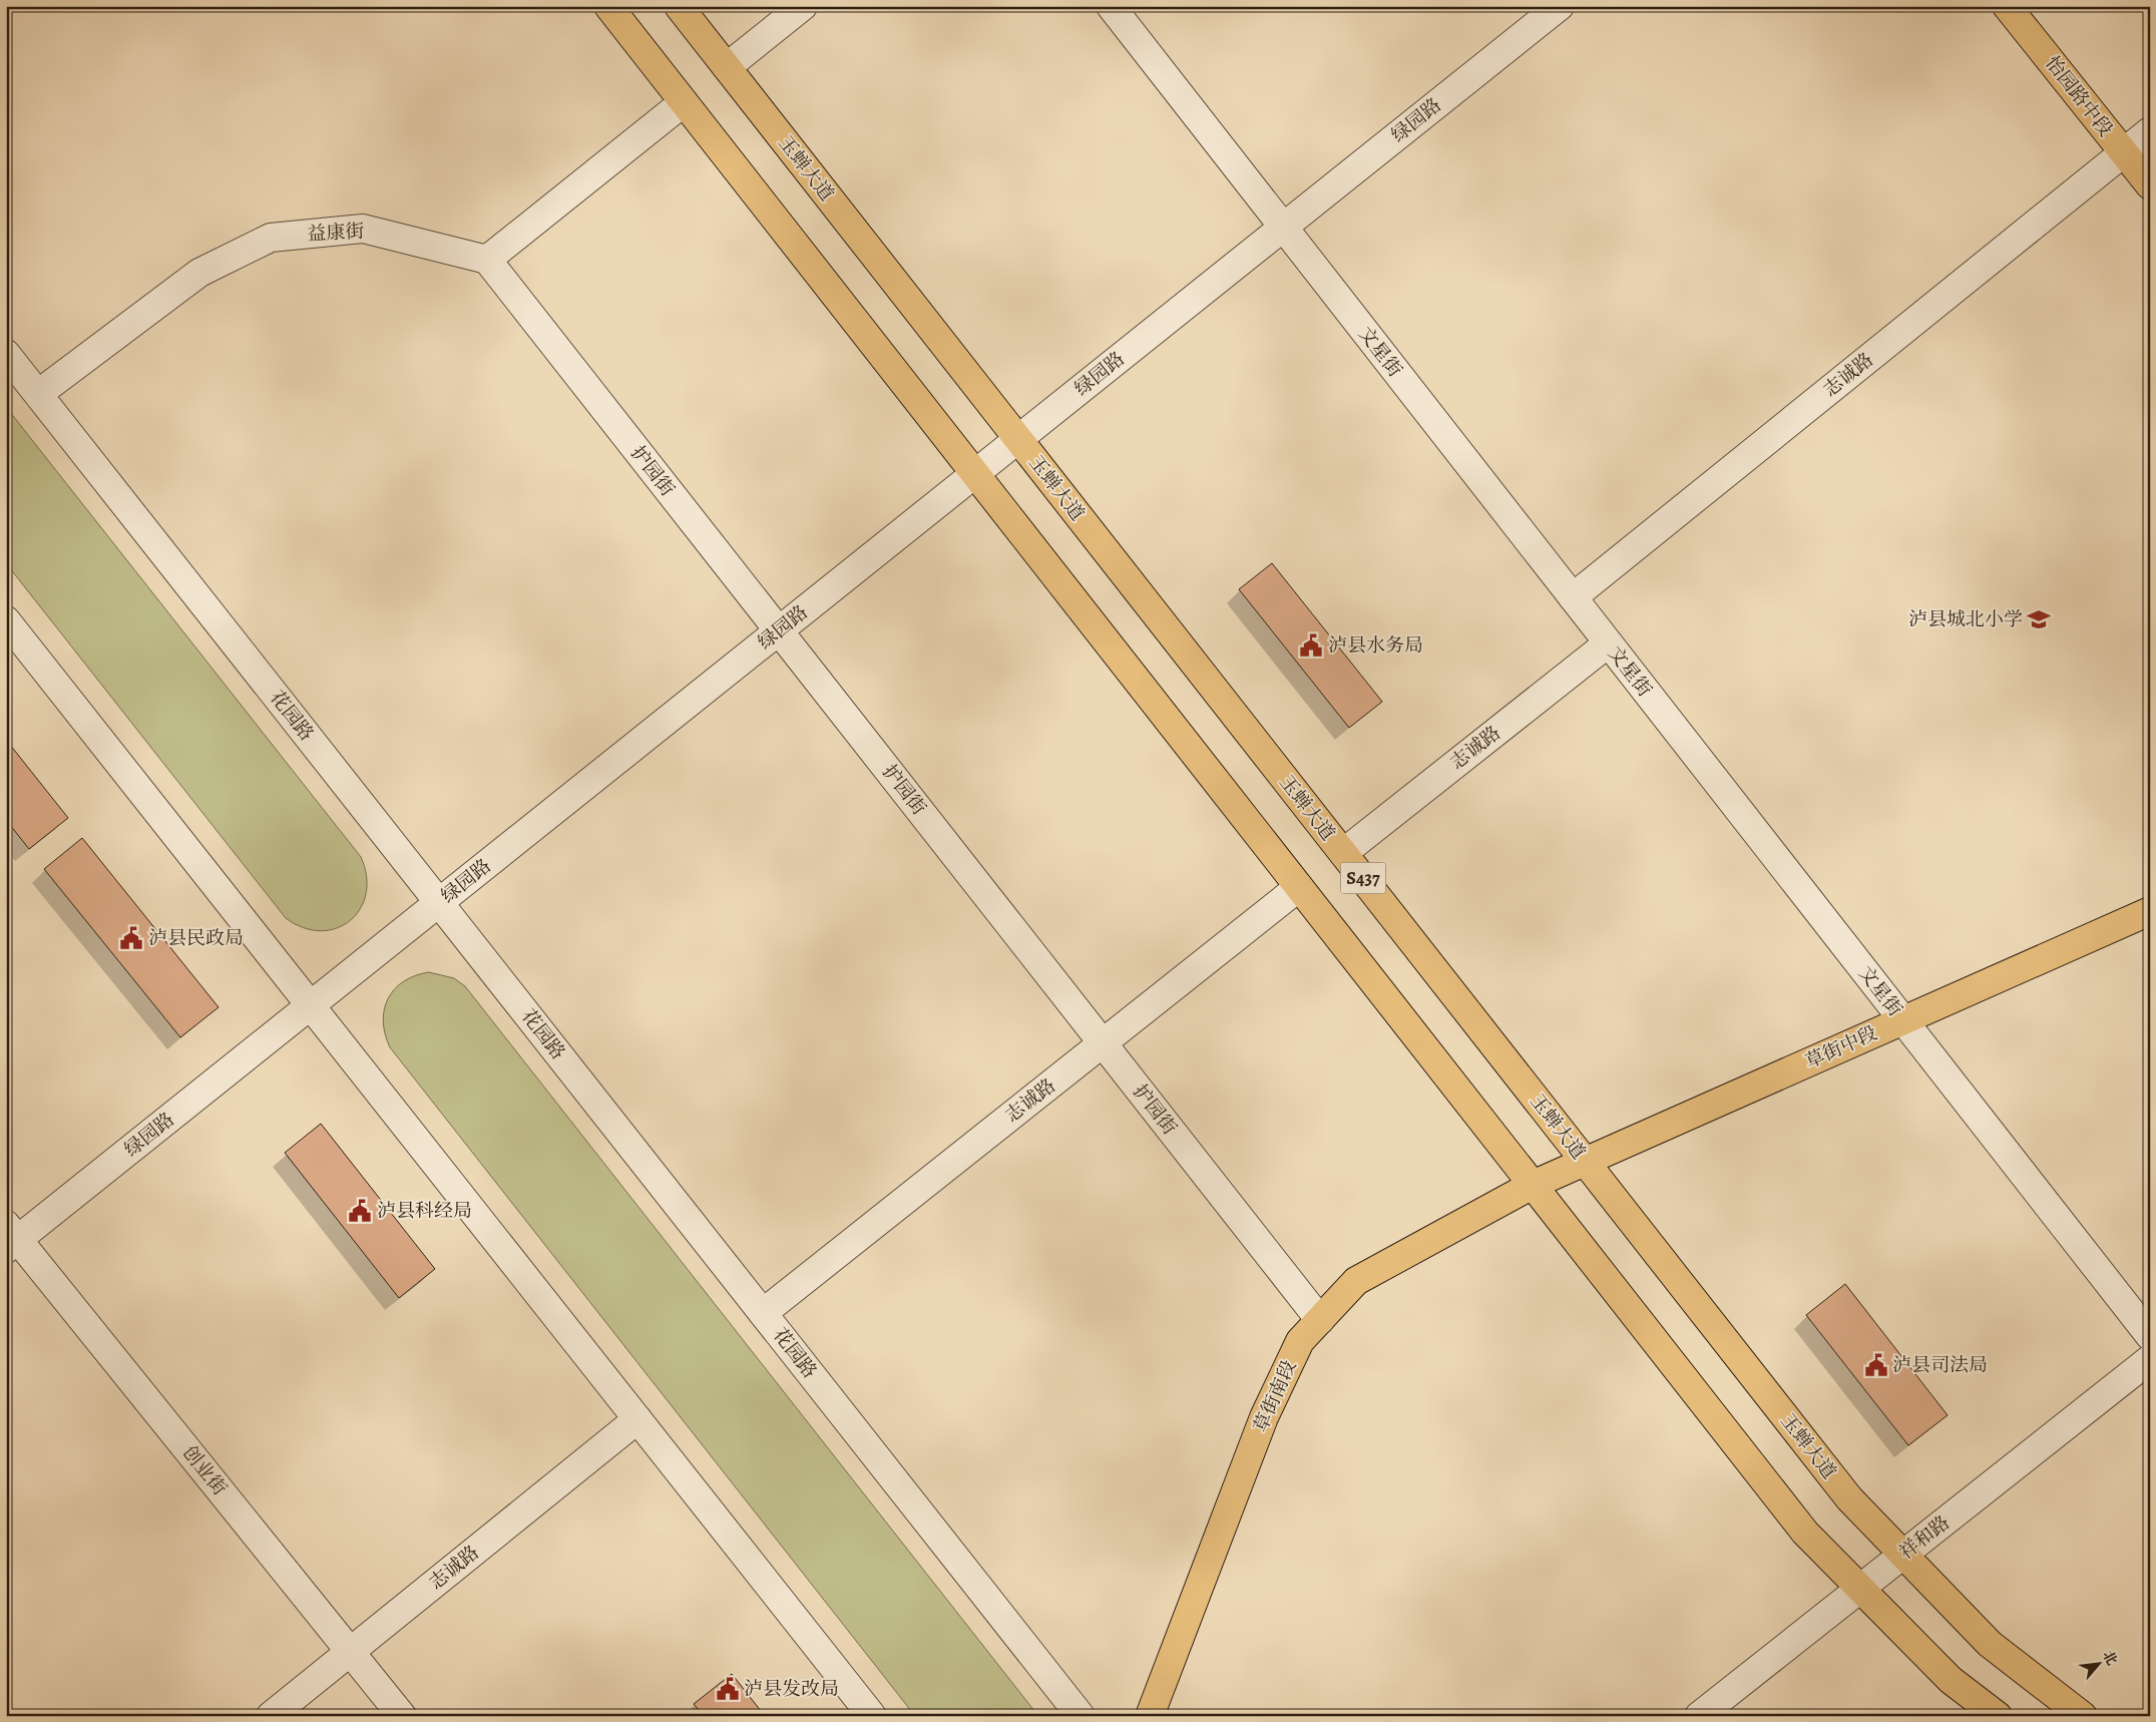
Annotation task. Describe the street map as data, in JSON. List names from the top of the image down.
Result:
{
  "streets": {
    "main road": [
      "怡园路中段",
      "玉蝉大道",
      "S437",
      "草街中段",
      "草街南段"
    ],
    "street": [
      "绿园路",
      "益康街",
      "文星街",
      "志诚路",
      "护园街",
      "花园路",
      "创业街",
      "祥和路"
    ]
  },
  "crossings": [
    ["怡园路中段", "志诚路"],
    ["绿园路", "玉蝉大道"],
    ["绿园路", "文星街"],
    ["绿园路", "护园街"],
    ["绿园路", "花园路"],
    ["绿园路", "创业街"],
    ["玉蝉大道", "志诚路"],
    ["玉蝉大道", "草街中段"],
    ["玉蝉大道", "祥和路"],
    ["益康街", "护园街"],
    ["益康街", "花园路"],
    ["文星街", "志诚路"],
    ["文星街", "草街中段"],
    ["志诚路", "护园街"],
    ["志诚路", "花园路"],
    ["志诚路", "创业街"],
    ["护园街", "草街南段"],
    ["草街中段", "草街南段"]
  ],
  "places": {
    "school or university": ["泸县城北小学"],
    "public building": [
      "泸县水务局",
      "泸县民政局",
      "泸县科经局",
      "泸县司法局",
      "泸县发改局"
    ]
  },
  "north": "top right"
}
